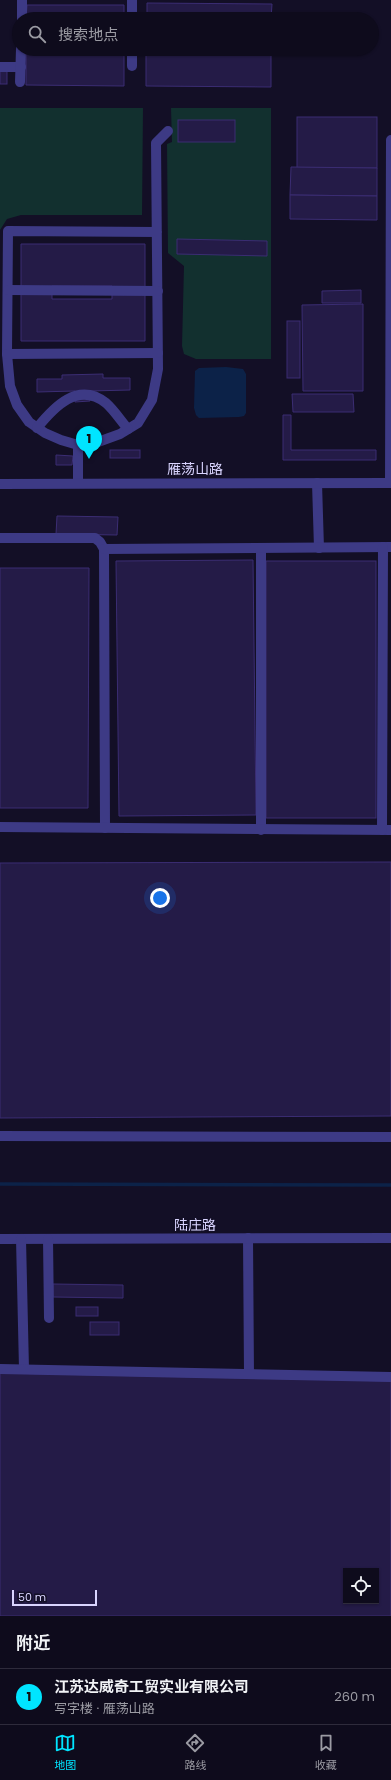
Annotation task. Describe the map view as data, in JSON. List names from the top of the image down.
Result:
{
  "streets": {
    "street": ["雁荡山路", "陆庄路"]
  },
  "scale_bar": "50 m",
  "page": {
    "search": "搜索地点",
    "pins": "1",
    "scale": "50 m",
    "heading": "附近",
    "list": [
      {
        "mark": "1",
        "name": "江苏达威奇工贸实业有限公司",
        "note": "写字楼 · 雁荡山路",
        "value": "260 m"
      }
    ],
    "nav": ["地图", "路线", "收藏"]
  }
}
